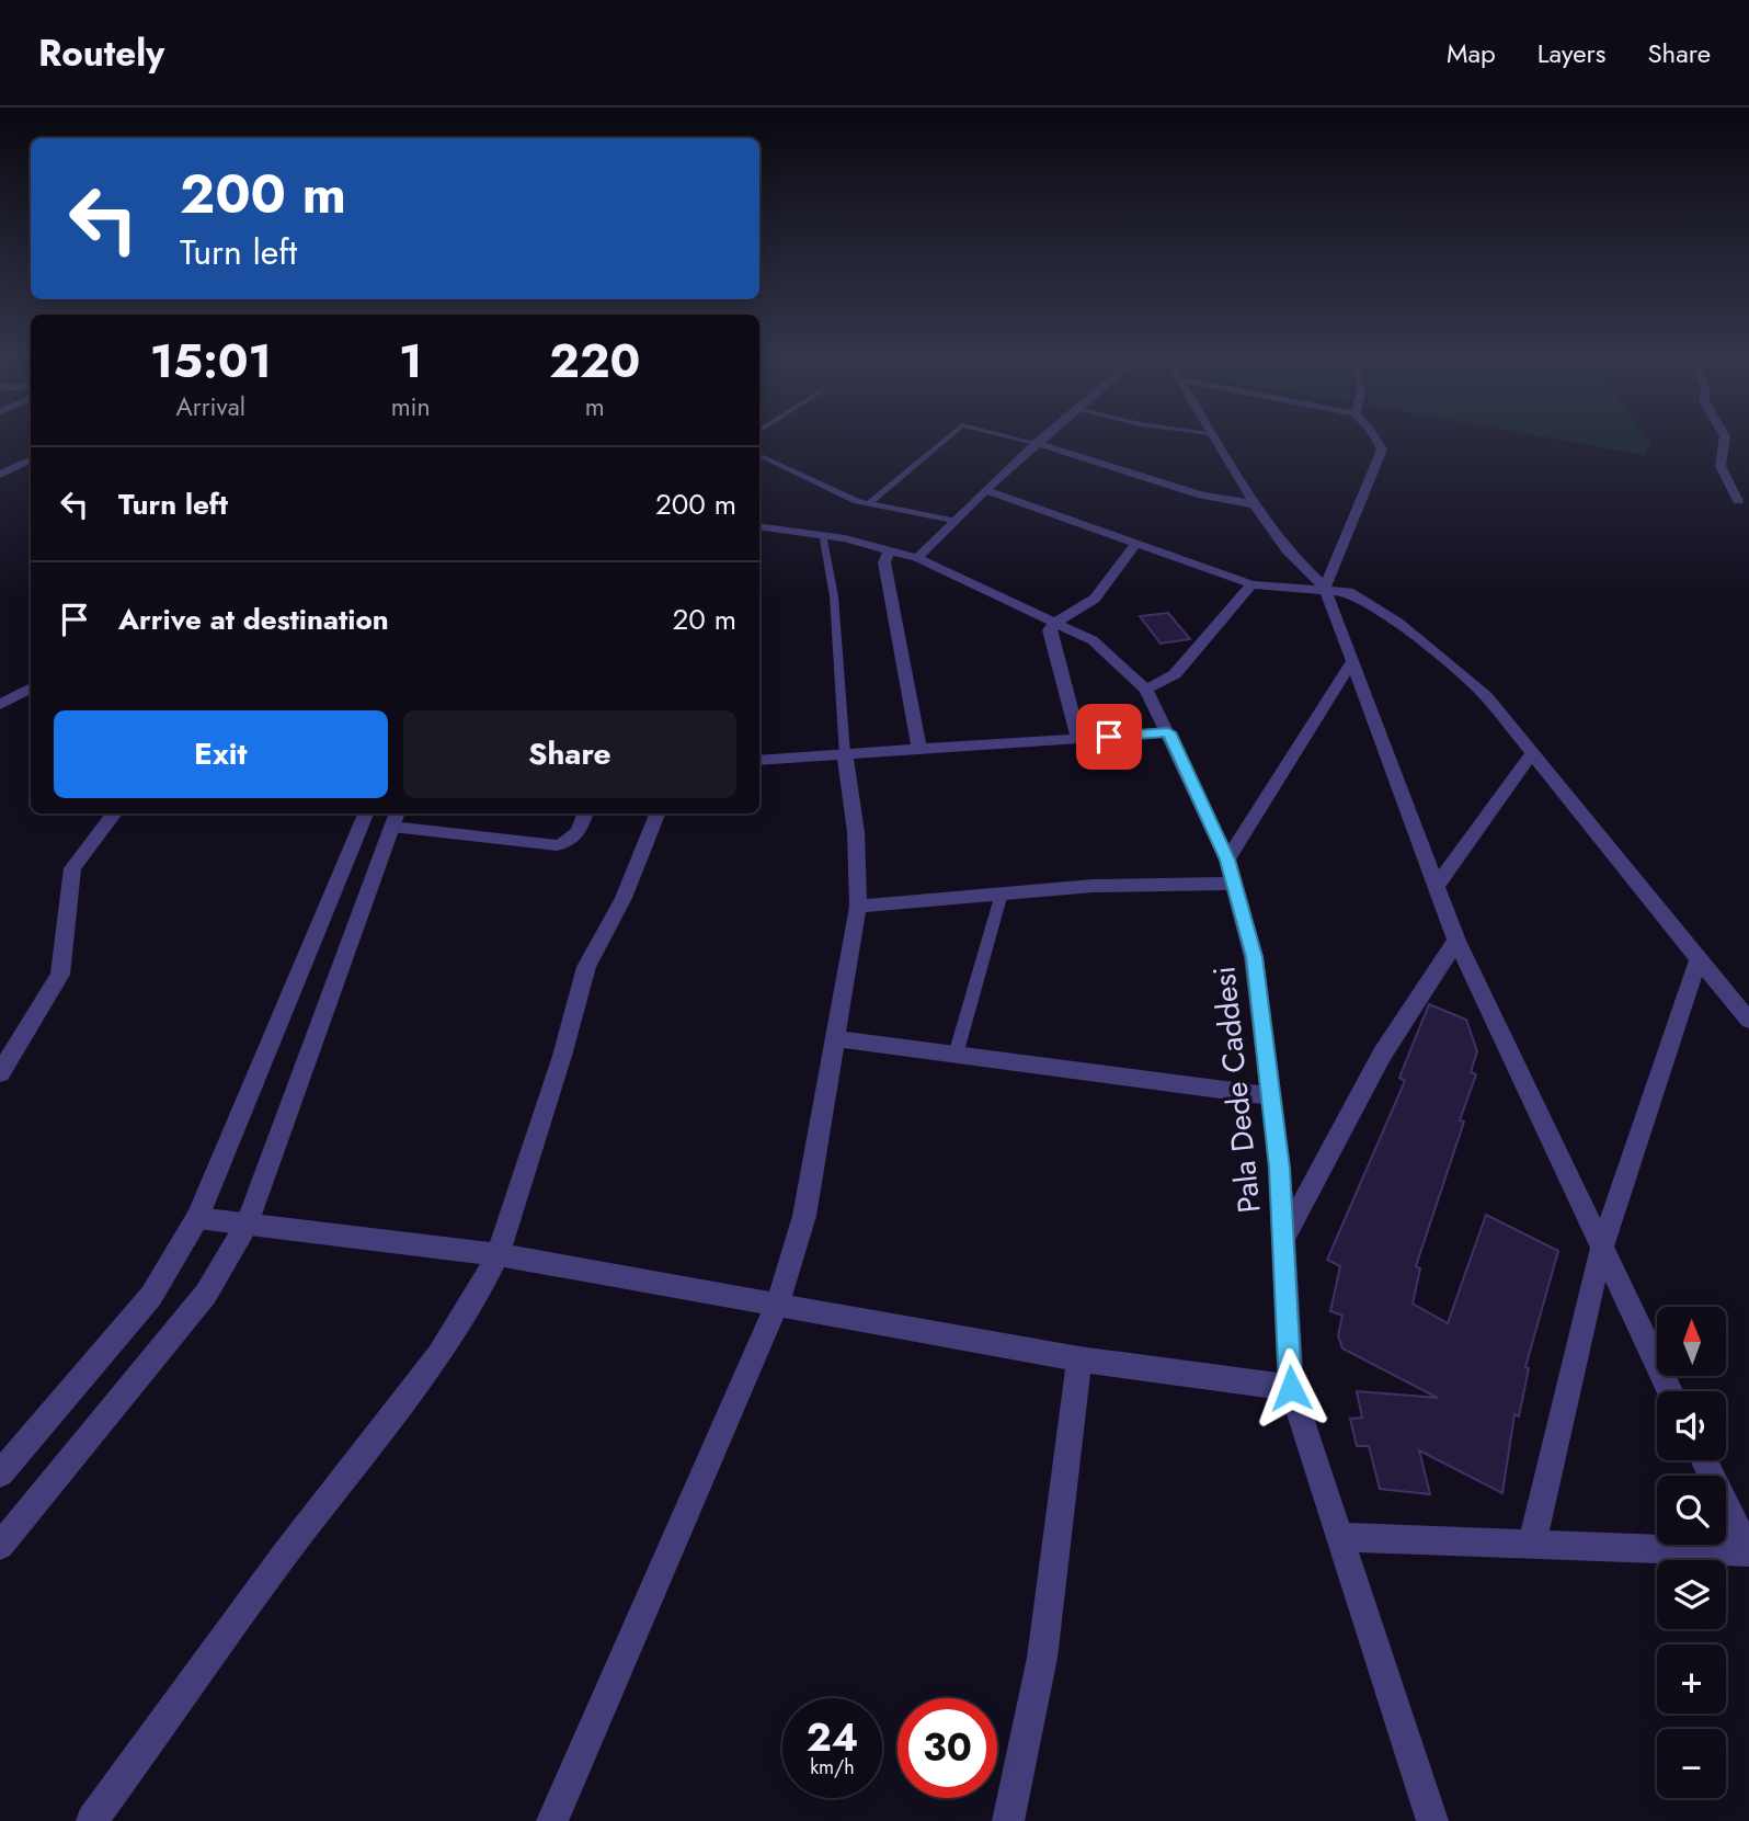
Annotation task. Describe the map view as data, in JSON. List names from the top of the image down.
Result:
{
  "streets": {
    "street": ["Pala Dede Caddesi"]
  },
  "north": "top",
  "page": {
    "header": "Routely",
    "nav": ["Map", "Layers", "Share"],
    "turn": ["200 m", "Turn left"],
    "eta": [
      "15:01",
      "Arrival",
      "1",
      "min",
      "220",
      "m"
    ],
    "list": [
      {
        "name": "Turn left",
        "value": "200 m"
      },
      {
        "name": "Arrive at destination",
        "value": "20 m"
      }
    ],
    "buttons": ["Exit", "Share"],
    "map_buttons": ["+", "−"],
    "speed": "24 km/h",
    "limit": "30"
  }
}
